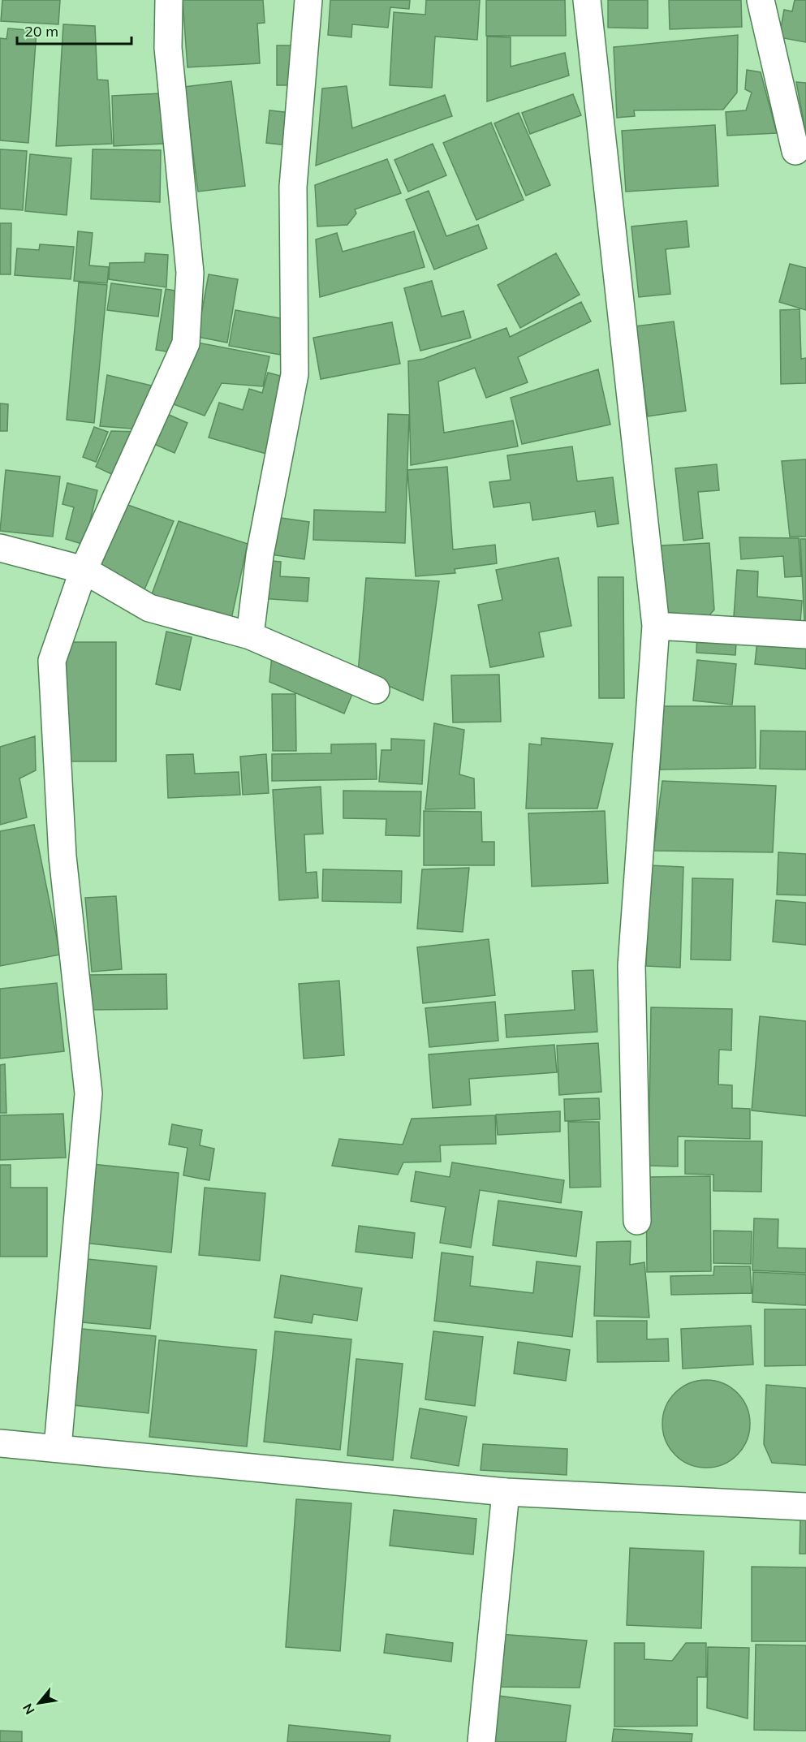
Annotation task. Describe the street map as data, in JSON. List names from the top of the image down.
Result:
{
  "scale_bar": "20 m",
  "north": "bottom left"
}
